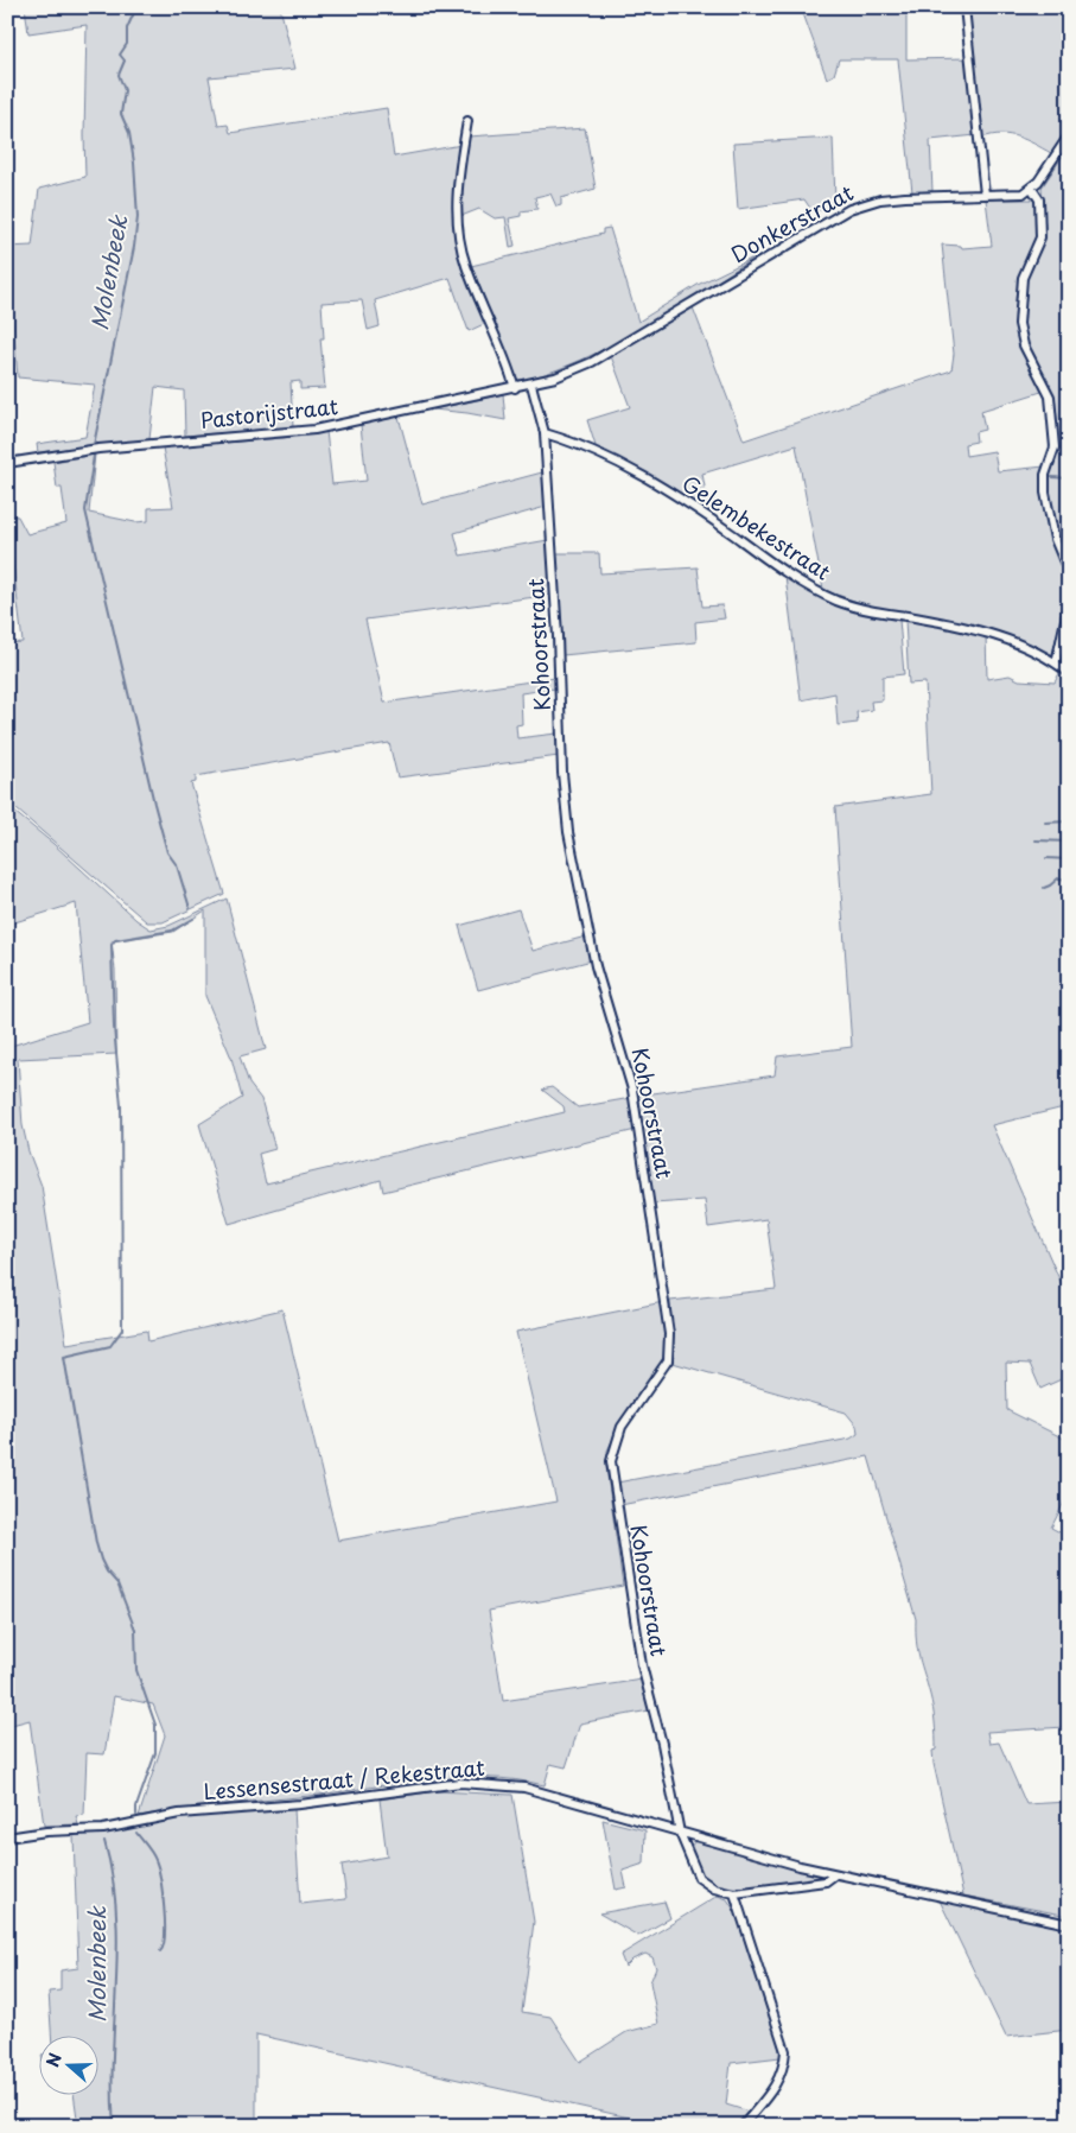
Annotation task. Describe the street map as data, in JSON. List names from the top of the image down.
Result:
{
  "streets": {
    "street": [
      "Donkerstraat",
      "Pastorijstraat",
      "Gelembekestraat",
      "Kohoorstraat",
      "Lessensestraat / Rekestraat"
    ]
  },
  "crossings": [
    ["Donkerstraat", "Pastorijstraat"],
    ["Donkerstraat", "Kohoorstraat"],
    ["Pastorijstraat", "Kohoorstraat"],
    ["Gelembekestraat", "Kohoorstraat"],
    ["Kohoorstraat", "Lessensestraat / Rekestraat"]
  ],
  "water": ["Molenbeek"],
  "north": "left"
}
